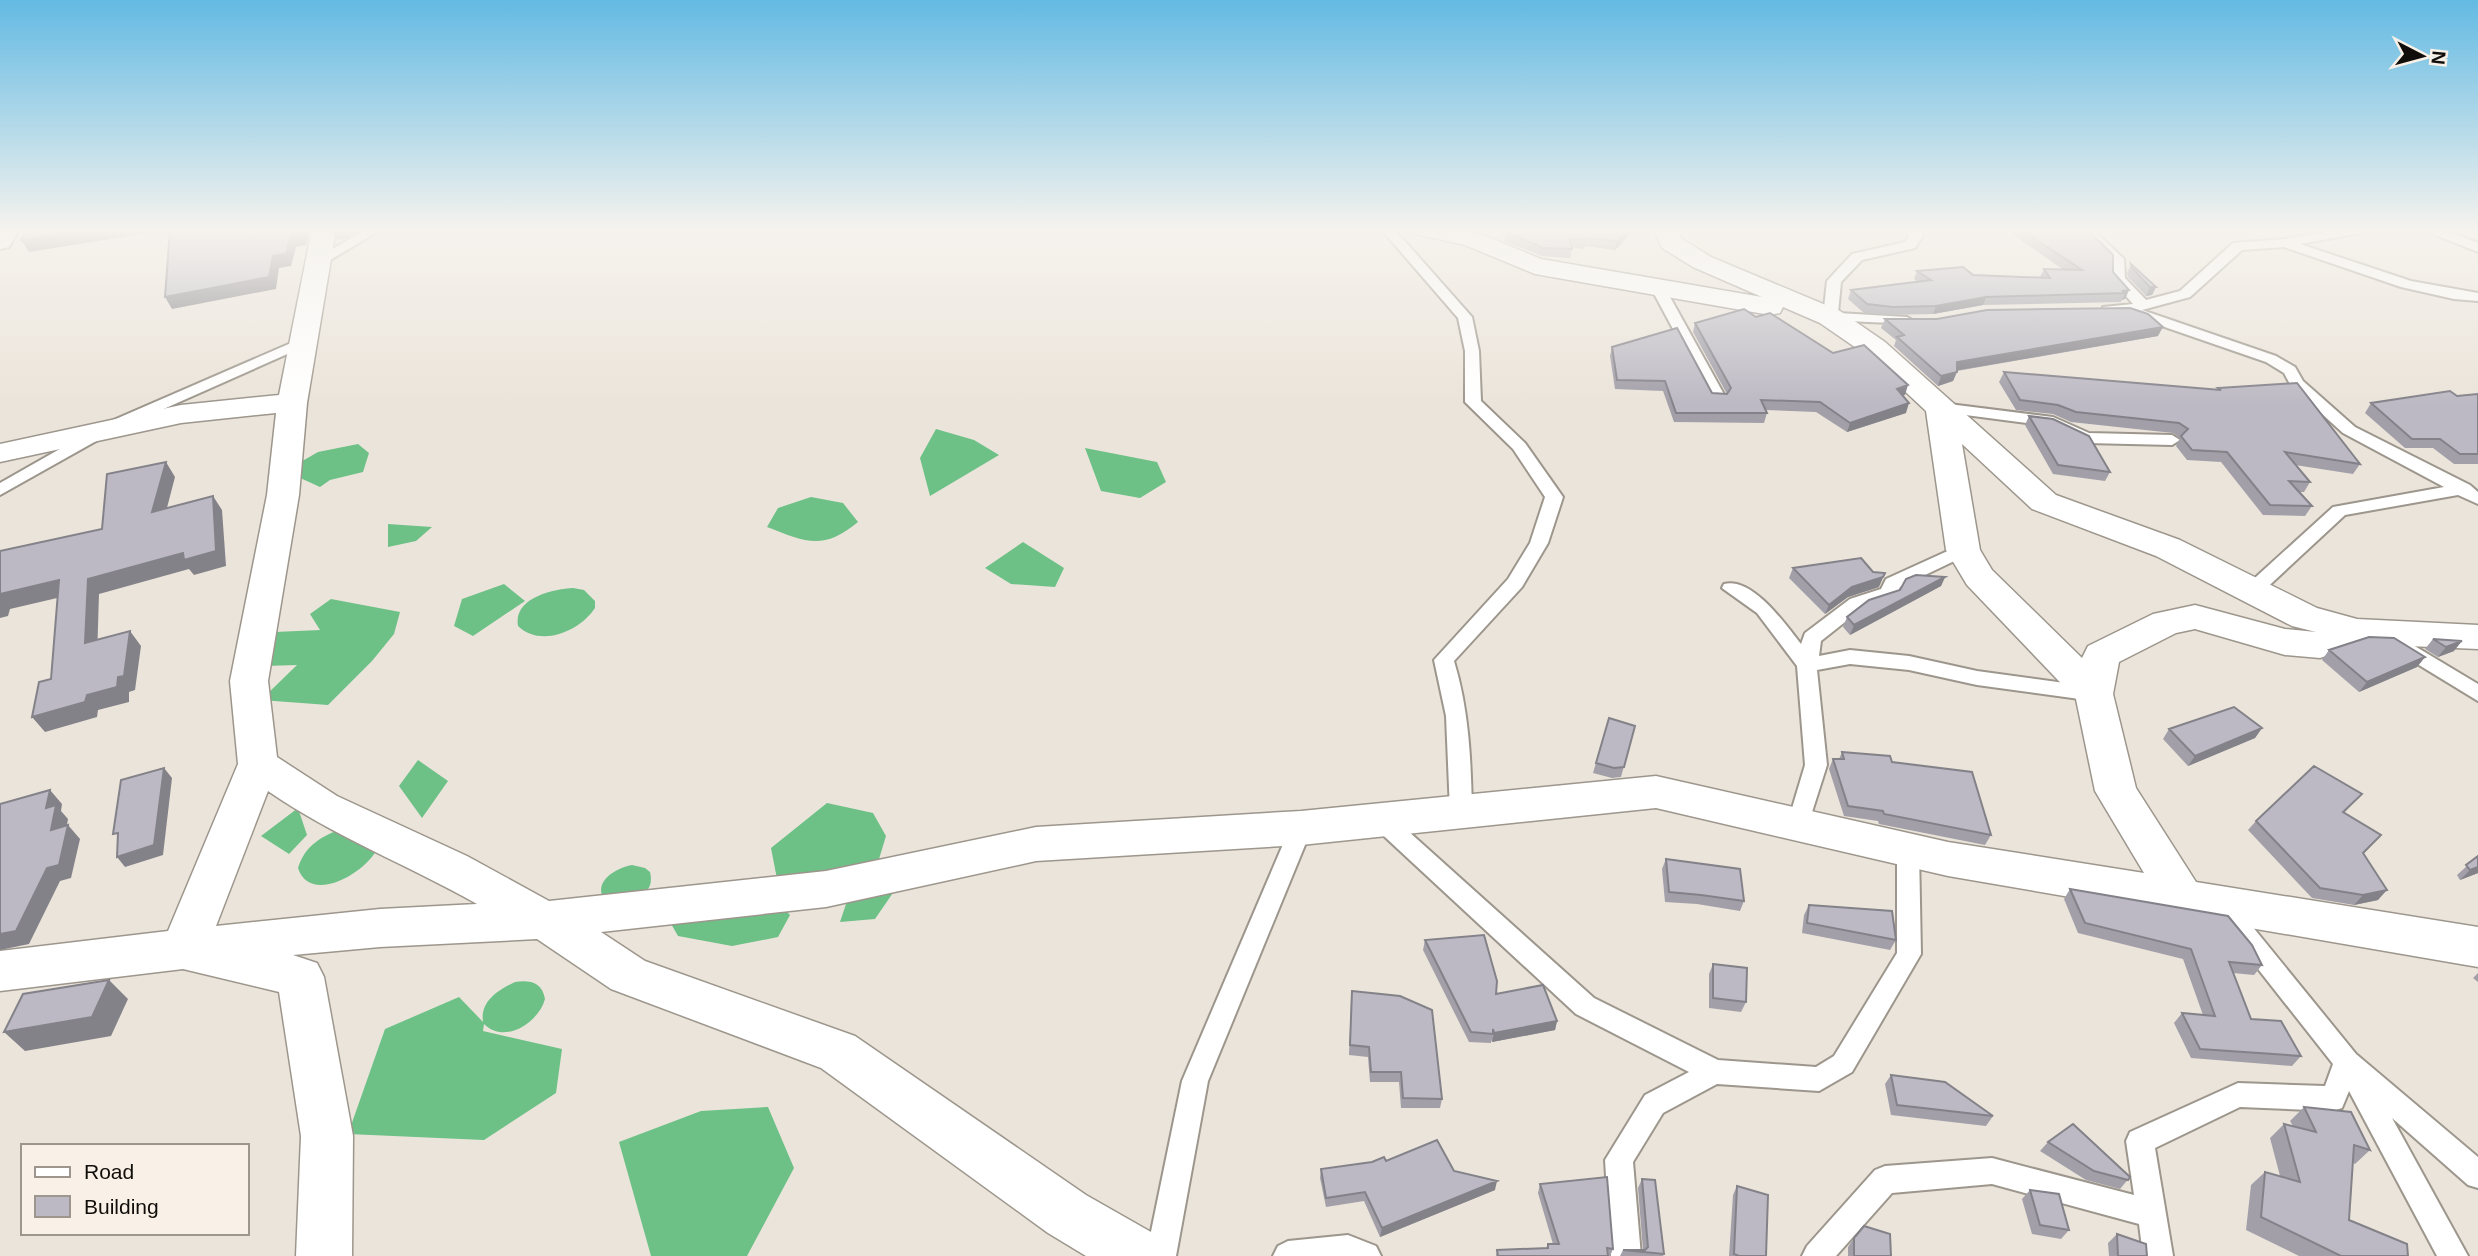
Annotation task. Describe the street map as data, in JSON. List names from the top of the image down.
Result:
{
  "legend": ["Road", "Building"],
  "north": "right"
}
